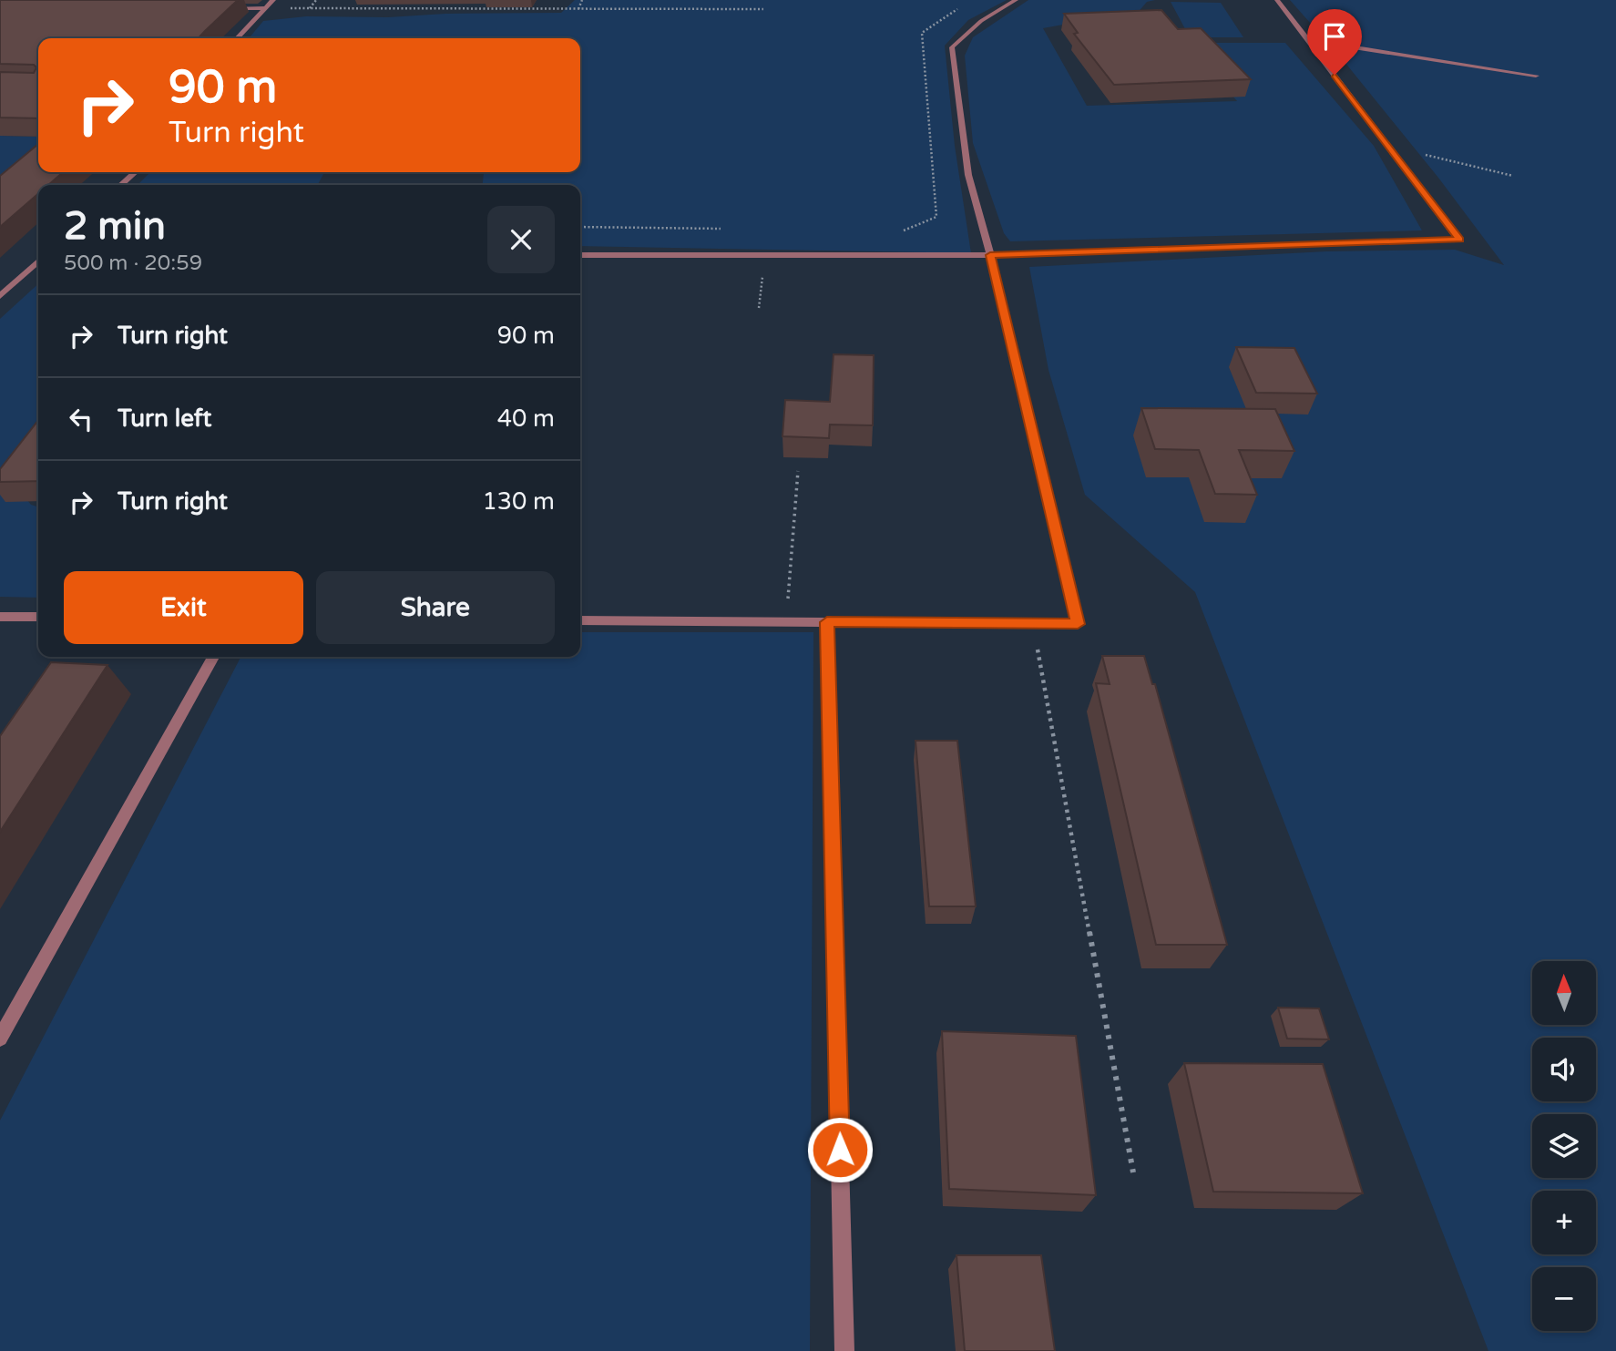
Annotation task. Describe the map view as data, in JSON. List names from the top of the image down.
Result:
{
  "north": "top",
  "page": {
    "turn": ["90 m", "Turn right"],
    "heading": ["2 min", "500 m · 20:59"],
    "list": [
      {
        "name": "Turn right",
        "value": "90 m"
      },
      {
        "name": "Turn left",
        "value": "40 m"
      },
      {
        "name": "Turn right",
        "value": "130 m"
      }
    ],
    "buttons": ["Exit", "Share"],
    "map_buttons": ["+", "−"]
  }
}
